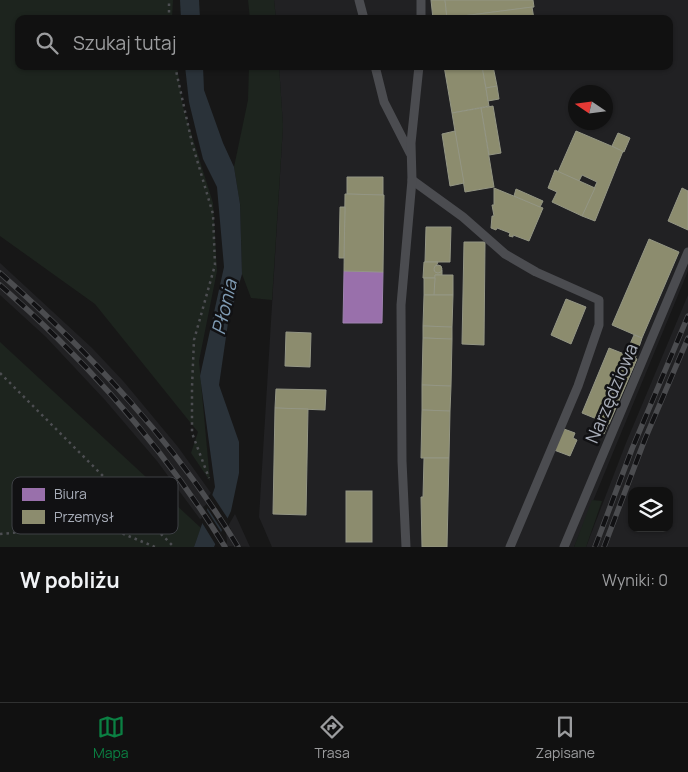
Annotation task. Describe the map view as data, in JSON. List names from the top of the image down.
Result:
{
  "streets": {
    "lane": ["Narzędziowa"]
  },
  "water": ["Płonia"],
  "legend": ["Biura", "Przemysł"],
  "north": "left",
  "page": {
    "search": "Szukaj tutaj",
    "heading": ["W pobliżu", "Wyniki: 0"],
    "nav": ["Mapa", "Trasa", "Zapisane"]
  }
}
